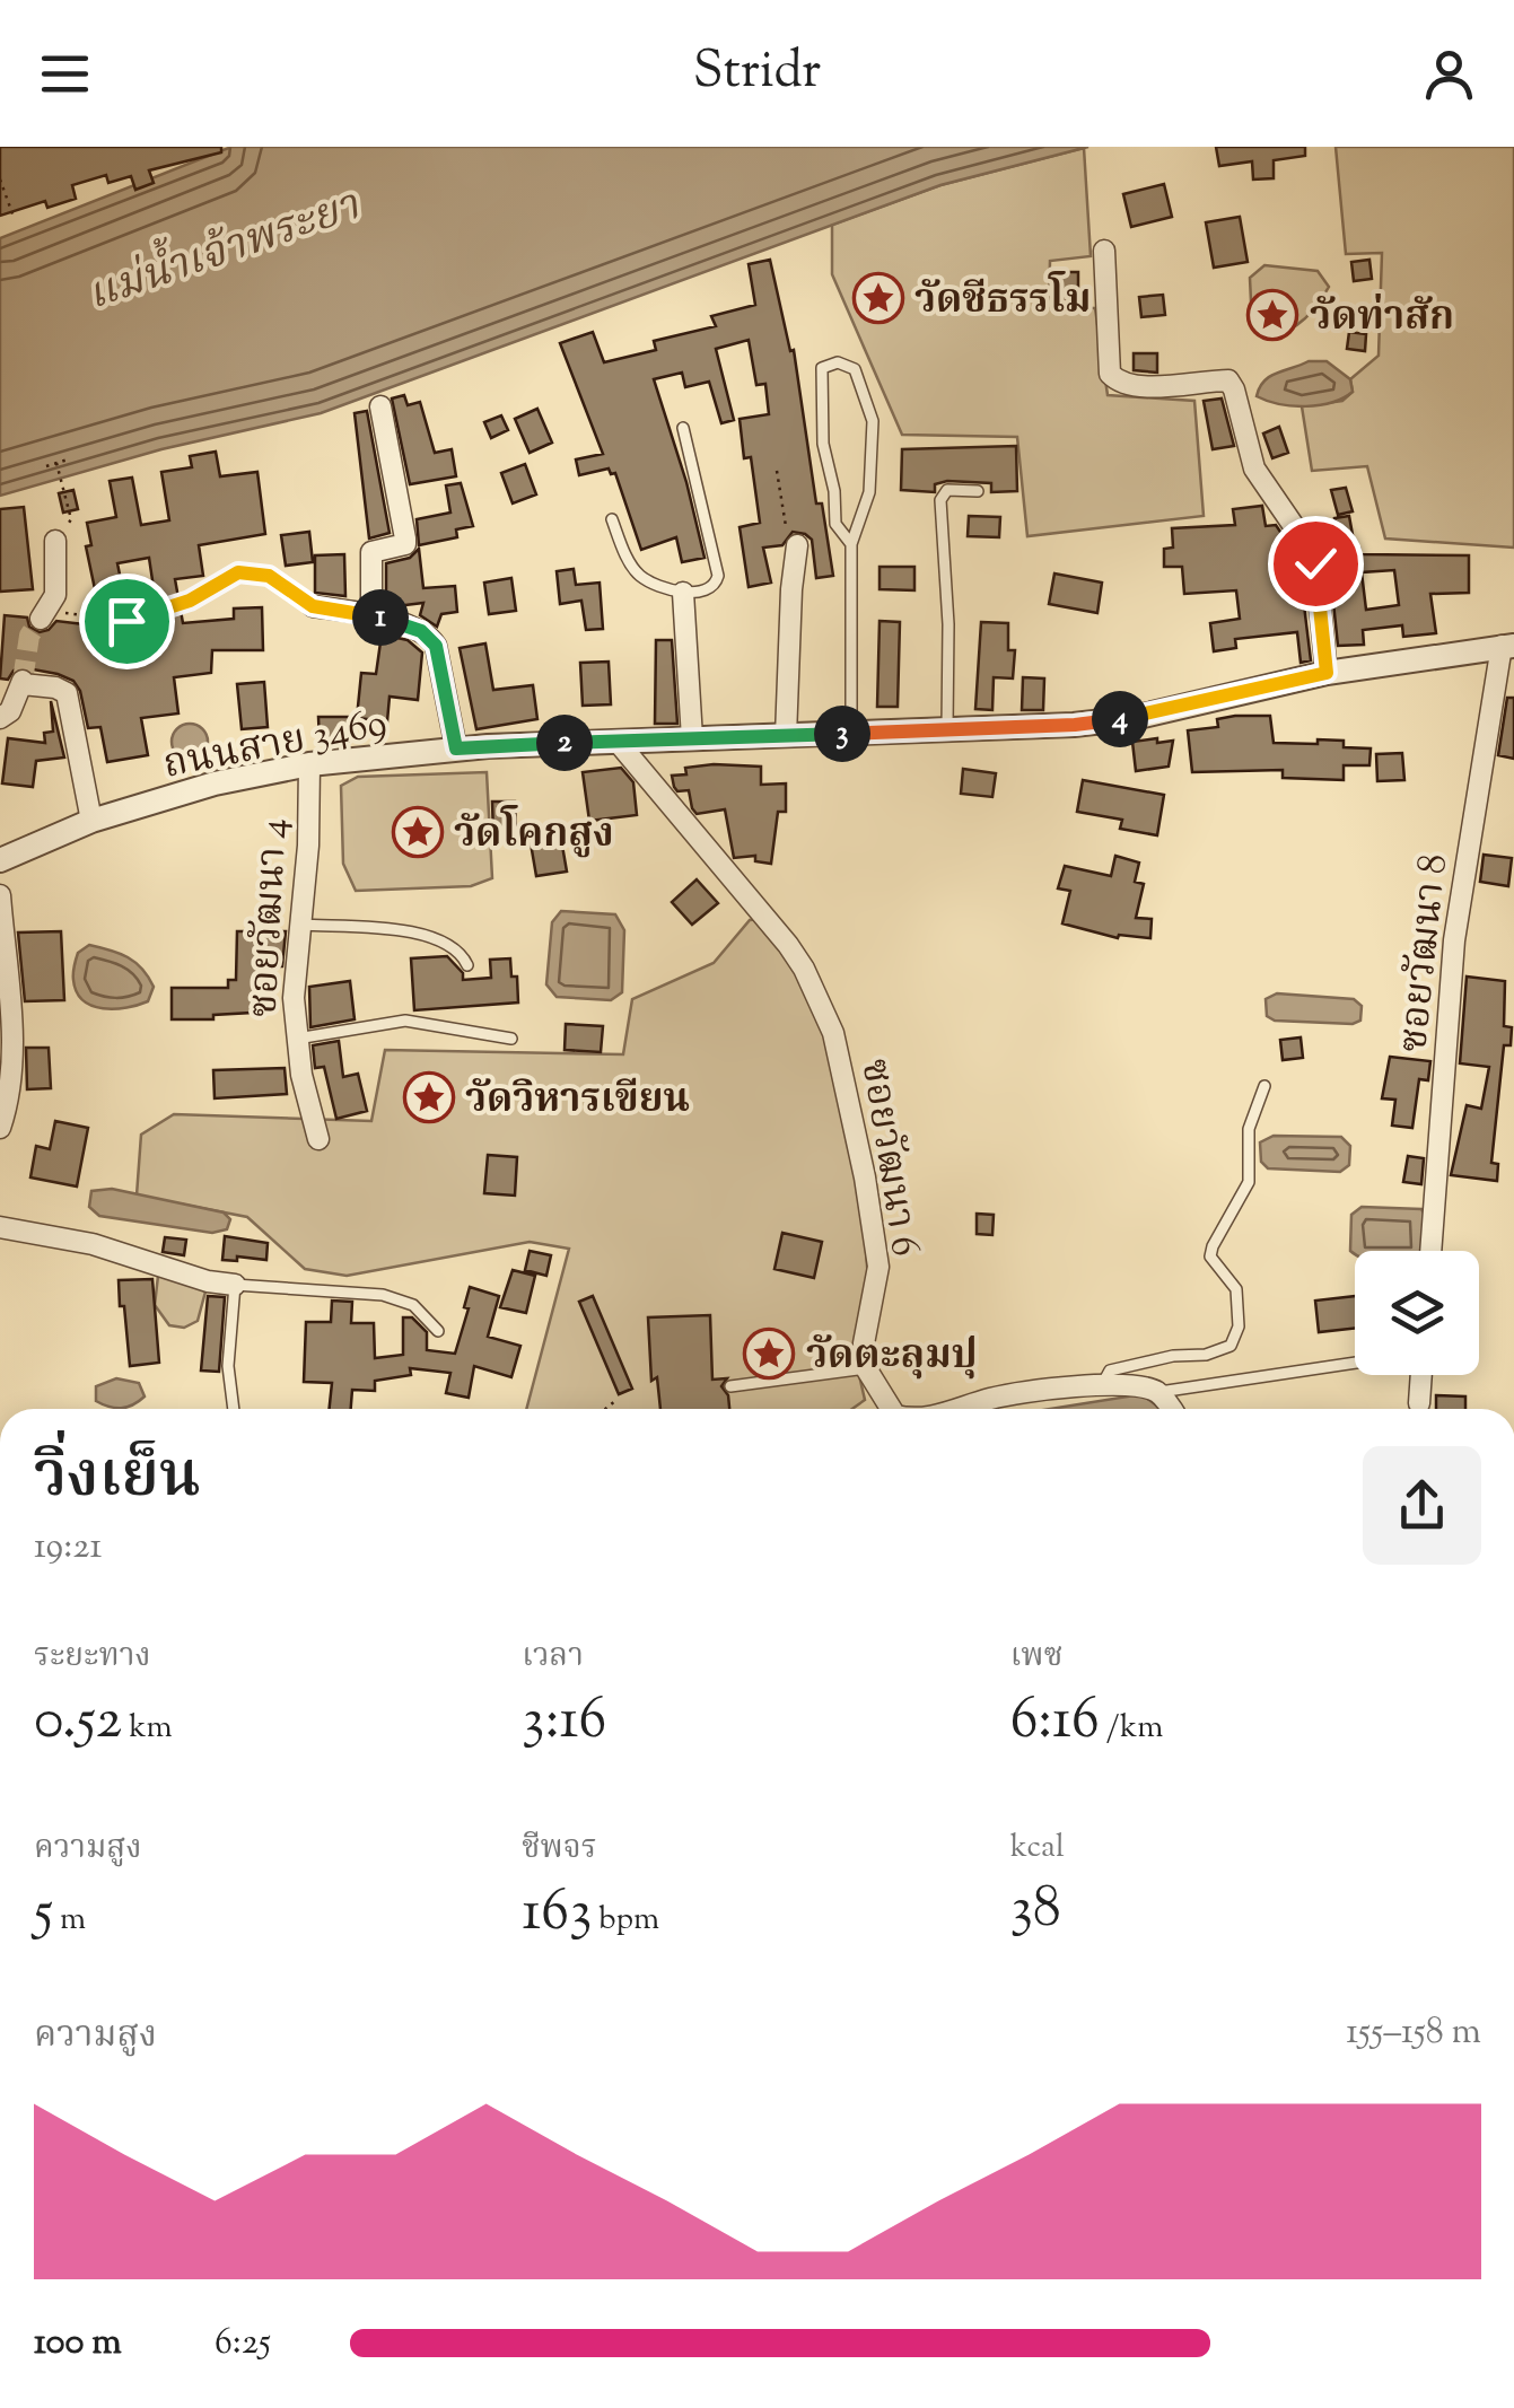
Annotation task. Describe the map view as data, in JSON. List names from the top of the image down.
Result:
{
  "streets": {
    "street": [
      "ถนนสาย 3469",
      "ซอยวัฒนา 4",
      "ซอยวัฒนา 8",
      "ซอยวัฒนา 6"
    ]
  },
  "crossings": [
    ["ถนนสาย 3469", "ซอยวัฒนา 4"],
    ["ถนนสาย 3469", "ซอยวัฒนา 8"],
    ["ถนนสาย 3469", "ซอยวัฒนา 6"]
  ],
  "water": ["แม่น้ำเจ้าพระยา"],
  "places": {
    "place": [
      "วัดชีธรรโม",
      "วัดท่าสัก",
      "วัดโคกสูง",
      "วัดวิหารเขียน",
      "วัดตะลุมปุ"
    ]
  },
  "page": {
    "header": "Stridr",
    "pins": [
      "1",
      "4",
      "3",
      "2"
    ],
    "heading": ["วิ่งเย็น", "19:21"],
    "stats": [
      ["ระยะทาง", "0.52 km"],
      ["เวลา", "3:16"],
      ["เพซ", "6:16 /km"],
      ["ความสูง", "5 m"],
      ["ชีพจร", "163 bpm"],
      ["kcal", "38"]
    ],
    "chart": ["ความสูง", "155–158 m"],
    "list": [
      {
        "name": "100 m",
        "note": "6:25"
      }
    ]
  }
}
